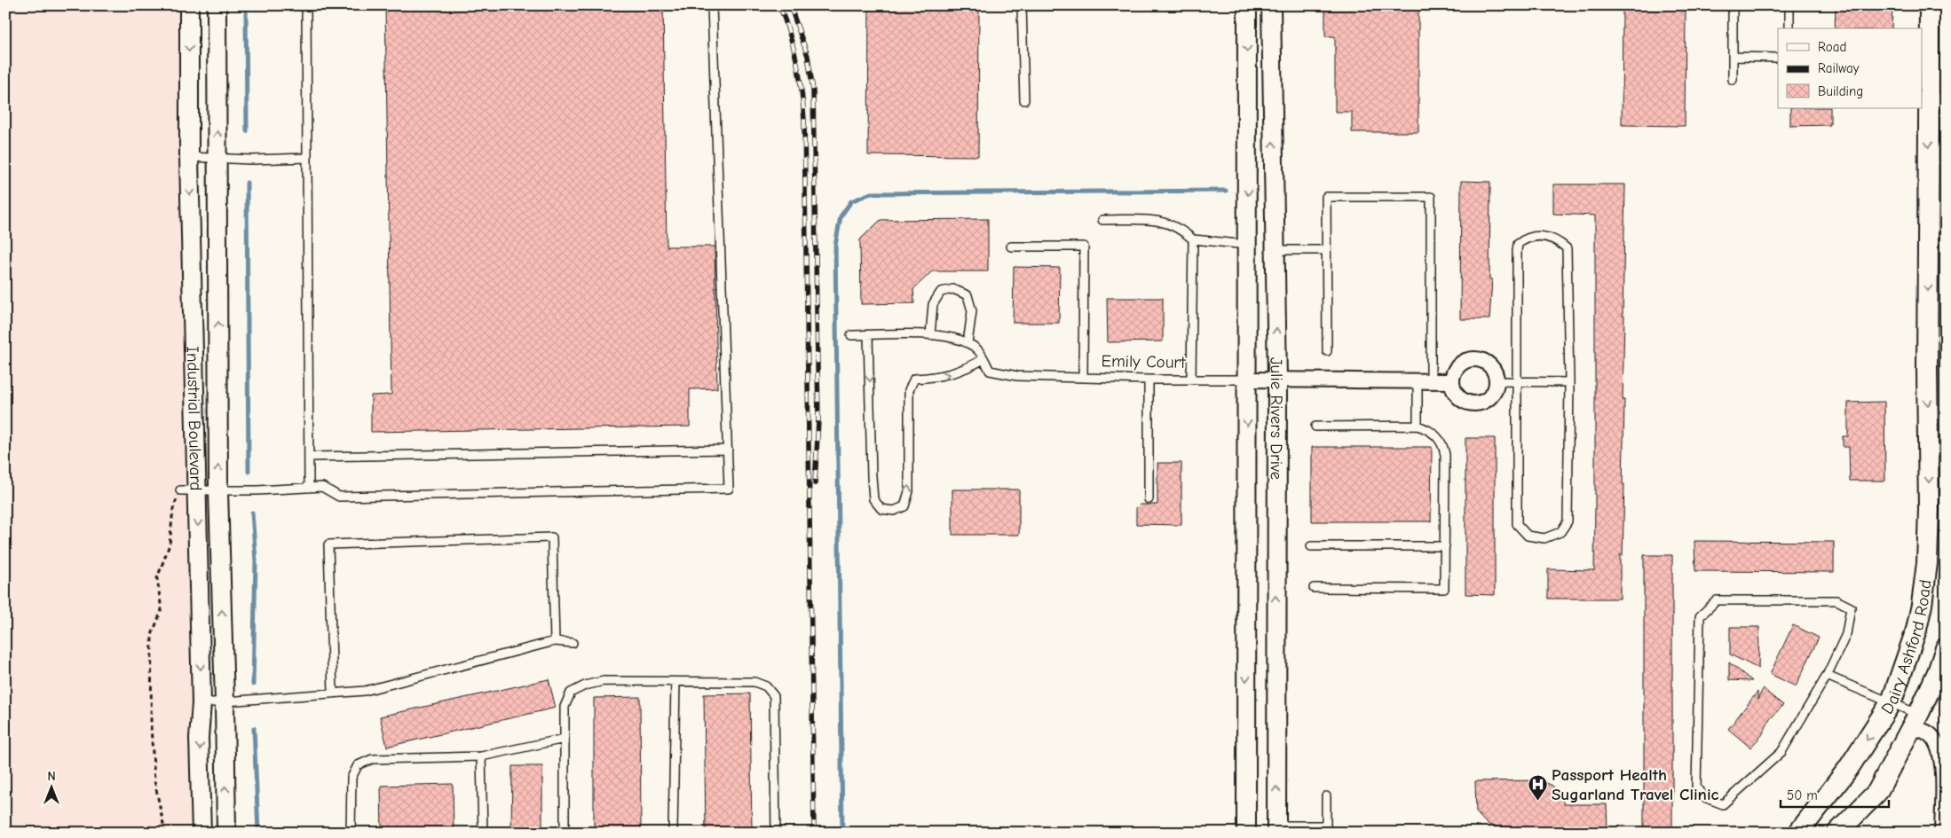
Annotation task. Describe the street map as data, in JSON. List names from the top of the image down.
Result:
{
  "streets": {
    "main road": ["Dairy Ashford Road"],
    "street": ["Emily Court", "Julie Rivers Drive", "Industrial Boulevard"]
  },
  "crossings": [
    ["Emily Court", "Julie Rivers Drive"]
  ],
  "one_way": ["Dairy Ashford Road"],
  "places": {
    "hospital": ["Passport Health Sugarland Travel Clinic"]
  },
  "legend": ["Road", "Railway", "Building"],
  "scale_bar": "50 m",
  "north": "top"
}
